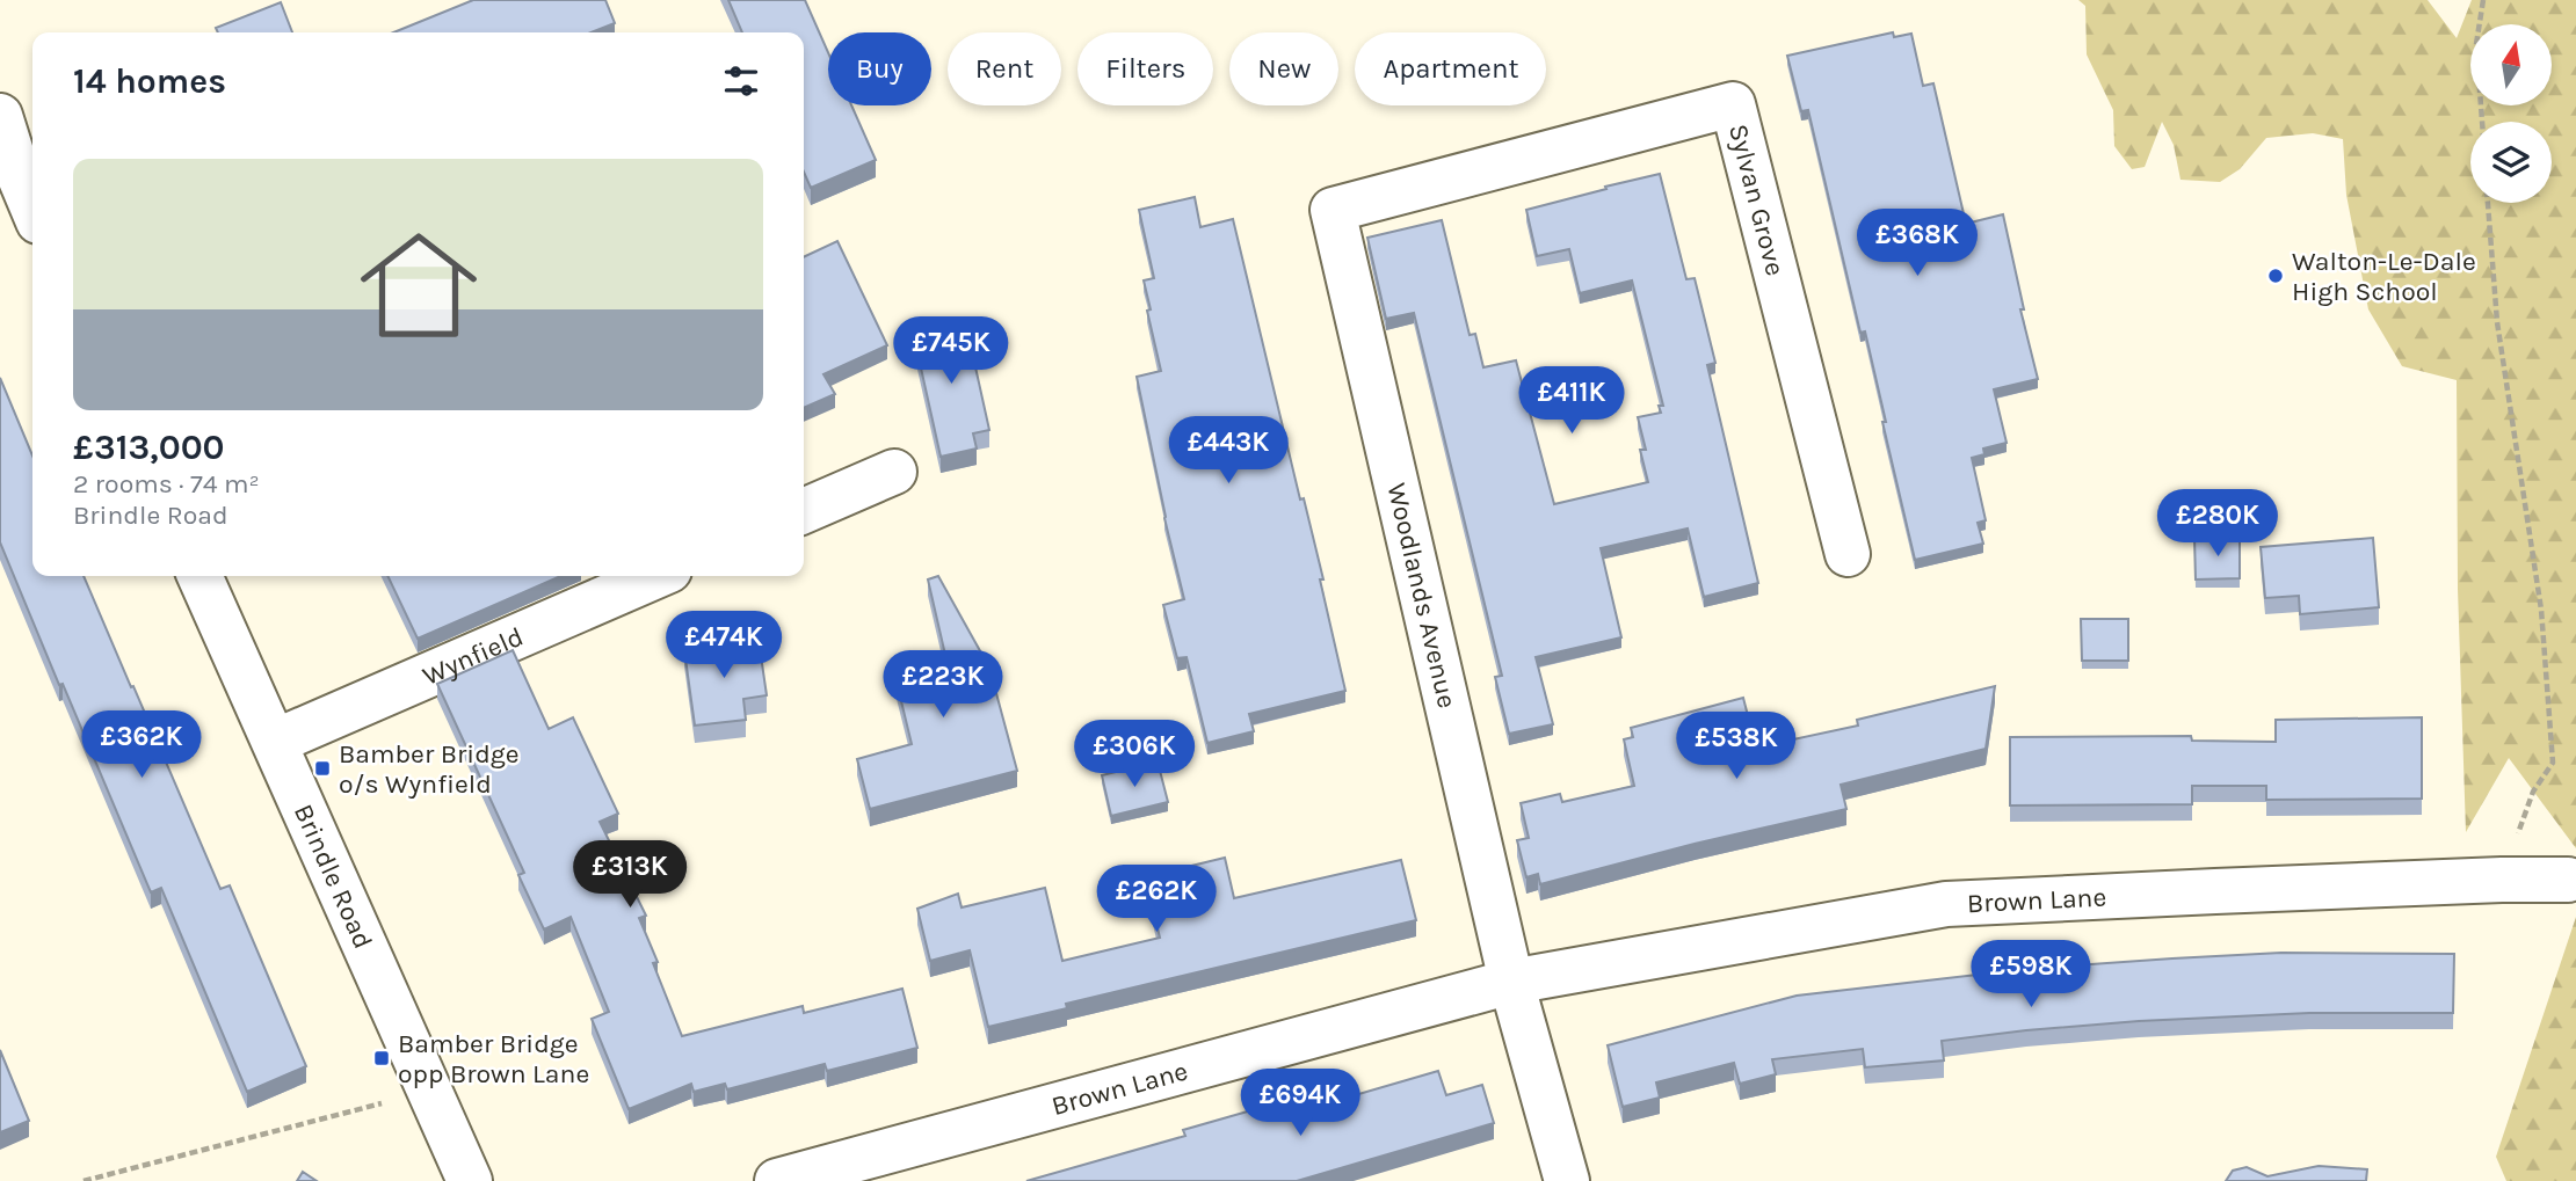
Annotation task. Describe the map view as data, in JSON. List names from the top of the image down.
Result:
{
  "streets": {
    "street": [
      "Sylvan Grove",
      "Woodlands Avenue",
      "Wynfield",
      "Brindle Road",
      "Brown Lane"
    ]
  },
  "crossings": [
    ["Sylvan Grove", "Woodlands Avenue"],
    ["Woodlands Avenue", "Brown Lane"],
    ["Wynfield", "Brindle Road"]
  ],
  "places": {
    "other": ["Walton-Le-Dale High School"],
    "transit": ["Bamber Bridge o/s Wynfield", "Bamber Bridge opp Brown Lane"]
  },
  "north": "top",
  "page": {
    "chip": [
      "Buy",
      "Rent",
      "Filters",
      "New",
      "Apartment"
    ],
    "heading": "14 homes",
    "list": [
      {
        "name": "£313,000",
        "note": "2 rooms · 74 m² · Brindle Road"
      }
    ],
    "price": [
      "£368K",
      "£745K",
      "£411K",
      "£443K",
      "£280K",
      "£474K",
      "£223K",
      "£362K",
      "£538K",
      "£306K",
      "£313K",
      "£262K",
      "£598K",
      "£694K"
    ]
  }
}
